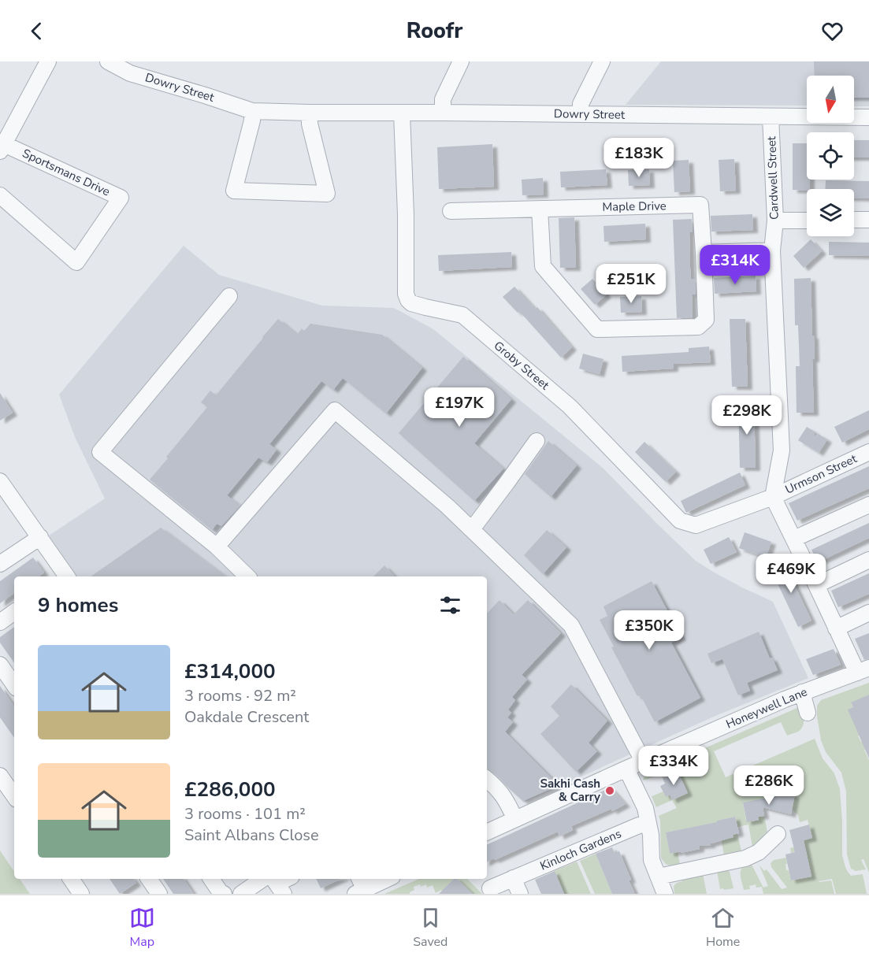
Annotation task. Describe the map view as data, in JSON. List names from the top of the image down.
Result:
{
  "streets": {
    "street": [
      "Dowry Street",
      "Sportsmans Drive",
      "Cardwell Street",
      "Maple Drive",
      "Groby Street",
      "Urmson Street",
      "Honeywell Lane",
      "Kinloch Gardens"
    ]
  },
  "crossings": [
    ["Dowry Street", "Cardwell Street"],
    ["Dowry Street", "Groby Street"],
    ["Cardwell Street", "Groby Street"],
    ["Cardwell Street", "Urmson Street"],
    ["Groby Street", "Urmson Street"]
  ],
  "places": ["Sakhi Cash & Carry"],
  "north": "bottom",
  "page": {
    "header": "Roofr",
    "price": [
      "£183K",
      "£314K",
      "£251K",
      "£197K",
      "£298K",
      "£469K",
      "£350K",
      "£334K",
      "£286K"
    ],
    "heading": "9 homes",
    "list": [
      {
        "name": "£314,000",
        "note": "3 rooms · 92 m² · Oakdale Crescent"
      },
      {
        "name": "£286,000",
        "note": "3 rooms · 101 m² · Saint Albans Close"
      }
    ],
    "tabs": ["Map", "Saved", "Home"]
  }
}
